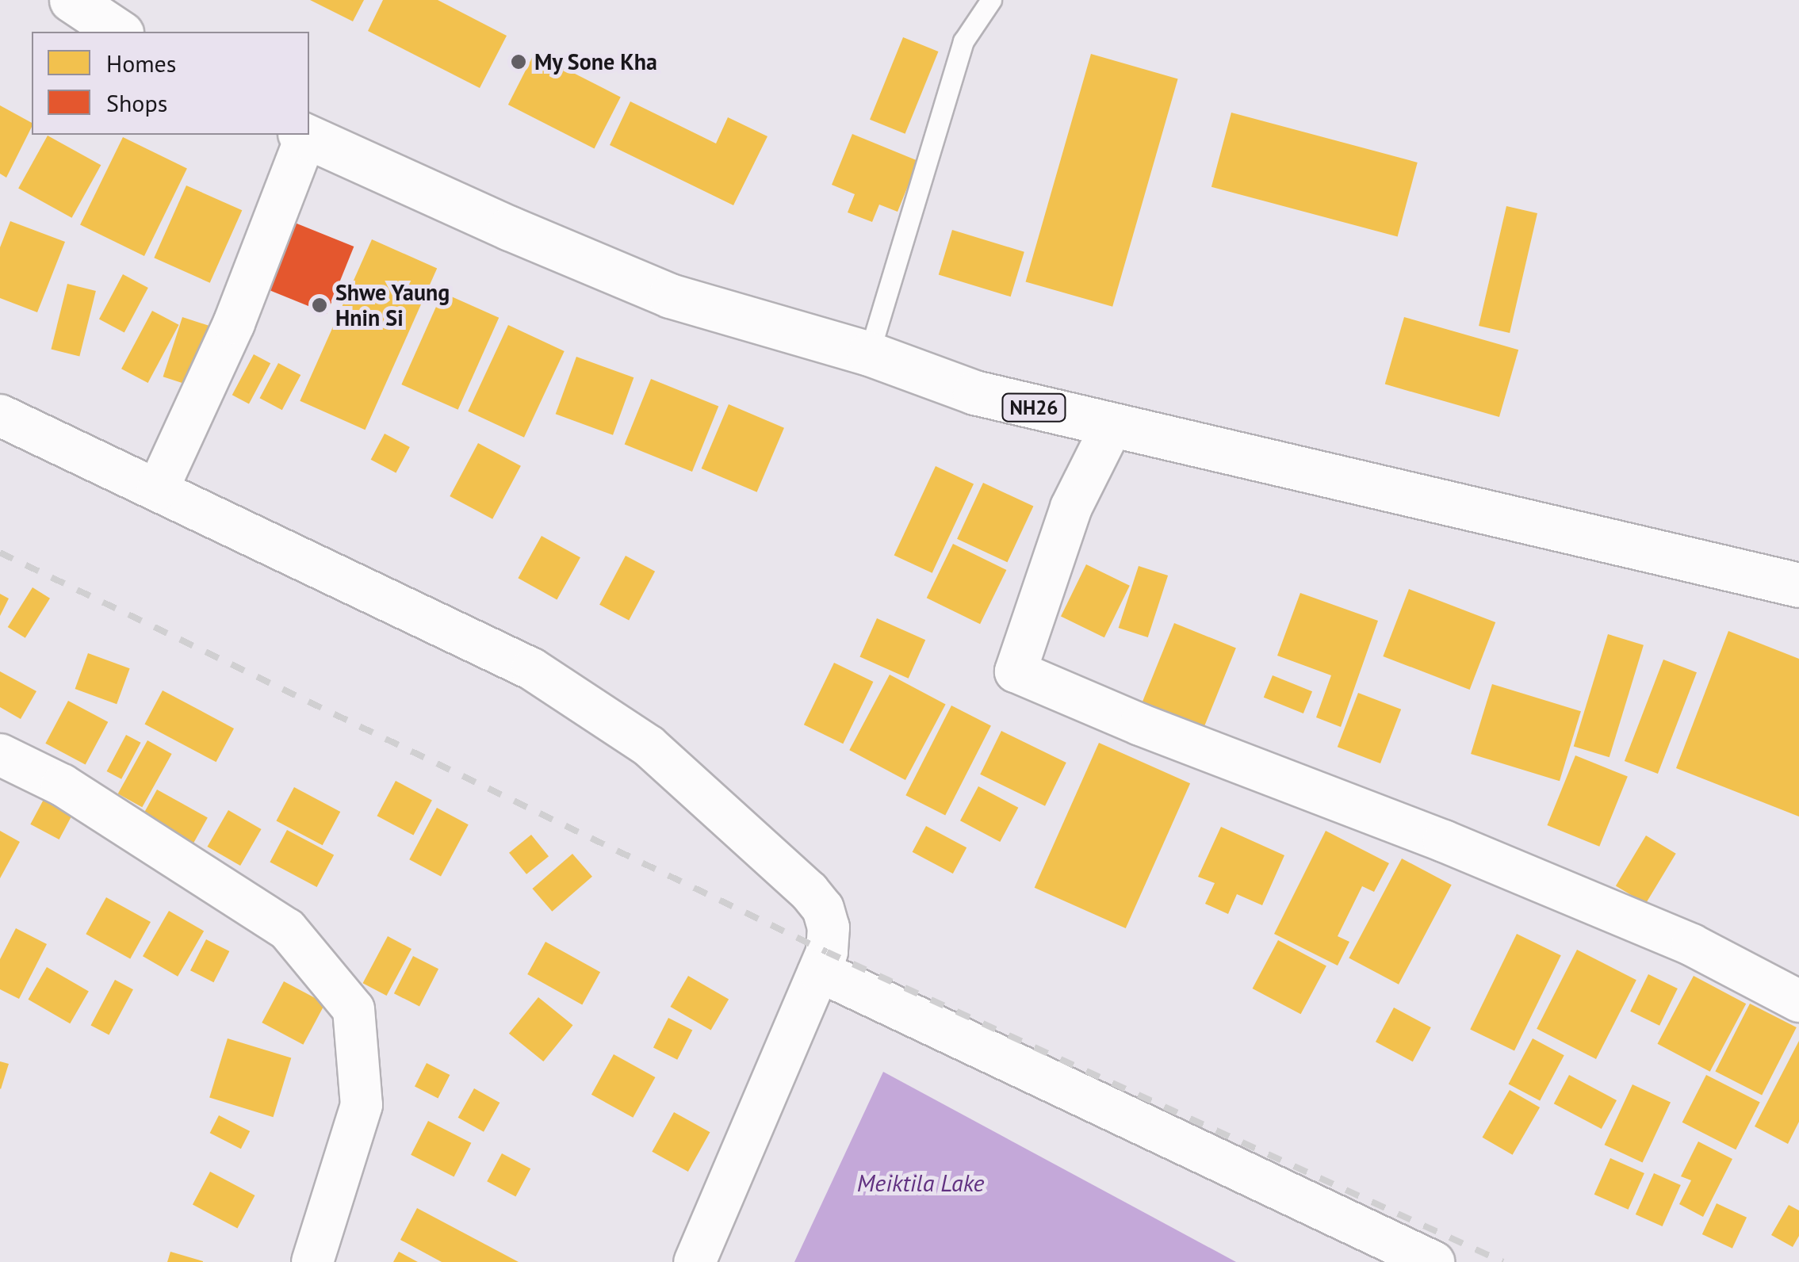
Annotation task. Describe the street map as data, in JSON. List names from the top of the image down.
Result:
{
  "streets": {
    "highway": ["NH26"]
  },
  "water": ["Meiktila Lake"],
  "places": ["My Sone Kha", "Shwe Yaung Hnin Si"],
  "legend": ["Homes", "Shops"]
}
